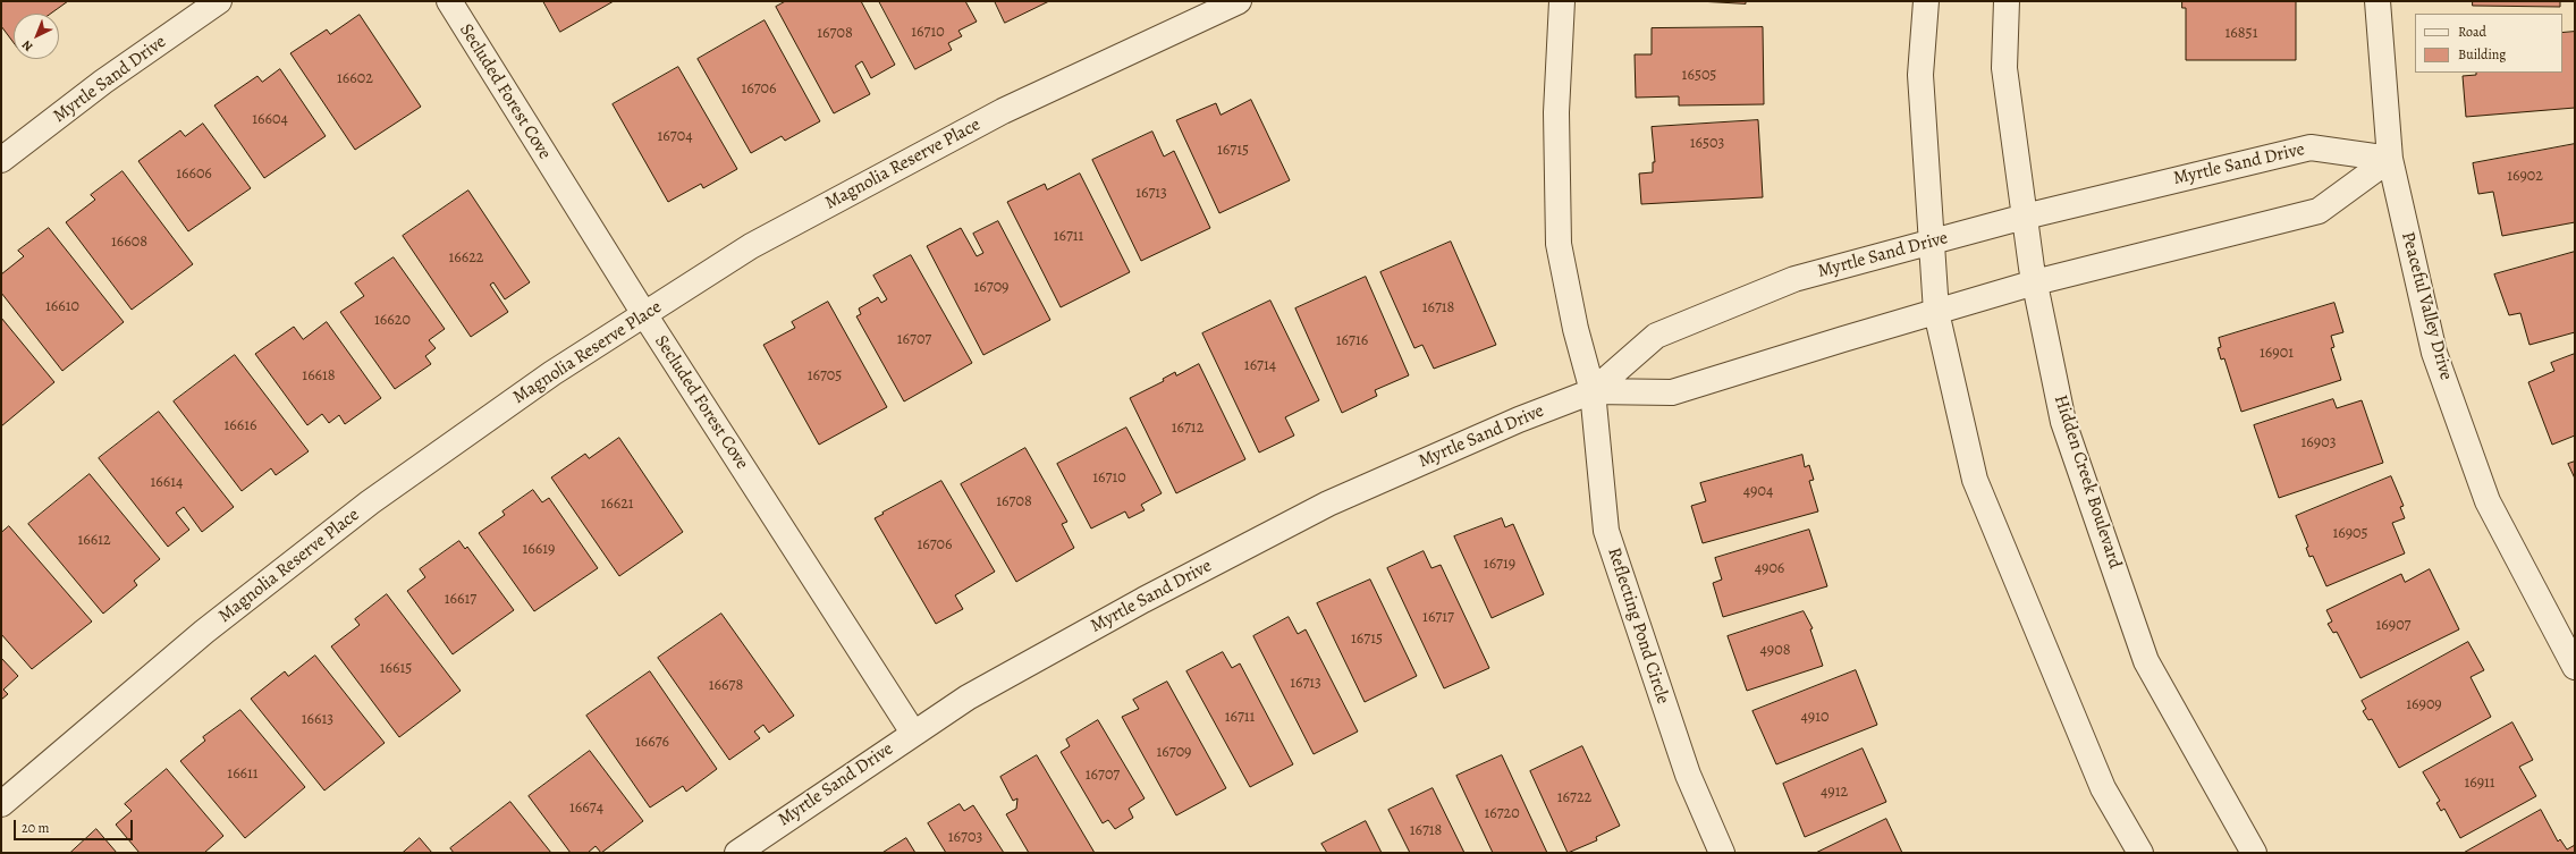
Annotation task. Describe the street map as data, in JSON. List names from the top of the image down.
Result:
{
  "streets": {
    "street": [
      "Myrtle Sand Drive",
      "Secluded Forest Cove",
      "Magnolia Reserve Place",
      "Peaceful Valley Drive",
      "Hidden Creek Boulevard",
      "Reflecting Pond Circle"
    ]
  },
  "crossings": [
    ["Myrtle Sand Drive", "Secluded Forest Cove"],
    ["Myrtle Sand Drive", "Peaceful Valley Drive"],
    ["Myrtle Sand Drive", "Hidden Creek Boulevard"],
    ["Myrtle Sand Drive", "Reflecting Pond Circle"],
    ["Secluded Forest Cove", "Magnolia Reserve Place"]
  ],
  "house_numbers": [
    "16710",
    "16708",
    "16851",
    "16505",
    "16602",
    "16706",
    "16604",
    "16704",
    "16503",
    "16715",
    "16606",
    "16902",
    "16713",
    "16711",
    "16608",
    "16622",
    "16709",
    "16610",
    "16718",
    "16620",
    "16707",
    "16716",
    "16901",
    "16714",
    "16618",
    "16705",
    "16616",
    "16712",
    "16903",
    "16710",
    "16614",
    "4904",
    "16708",
    "16621",
    "16905",
    "16612",
    "16706",
    "16619",
    "16719",
    "4906",
    "16617",
    "16717",
    "16907",
    "16715",
    "4908",
    "16615",
    "16713",
    "16678",
    "16909",
    "16711",
    "4910",
    "16613",
    "16676",
    "16709",
    "16611",
    "16707",
    "16911",
    "4912",
    "16722",
    "16674",
    "16720",
    "16718",
    "16703"
  ],
  "legend": ["Road", "Building"],
  "scale_bar": "20 m",
  "north": "bottom left"
}
